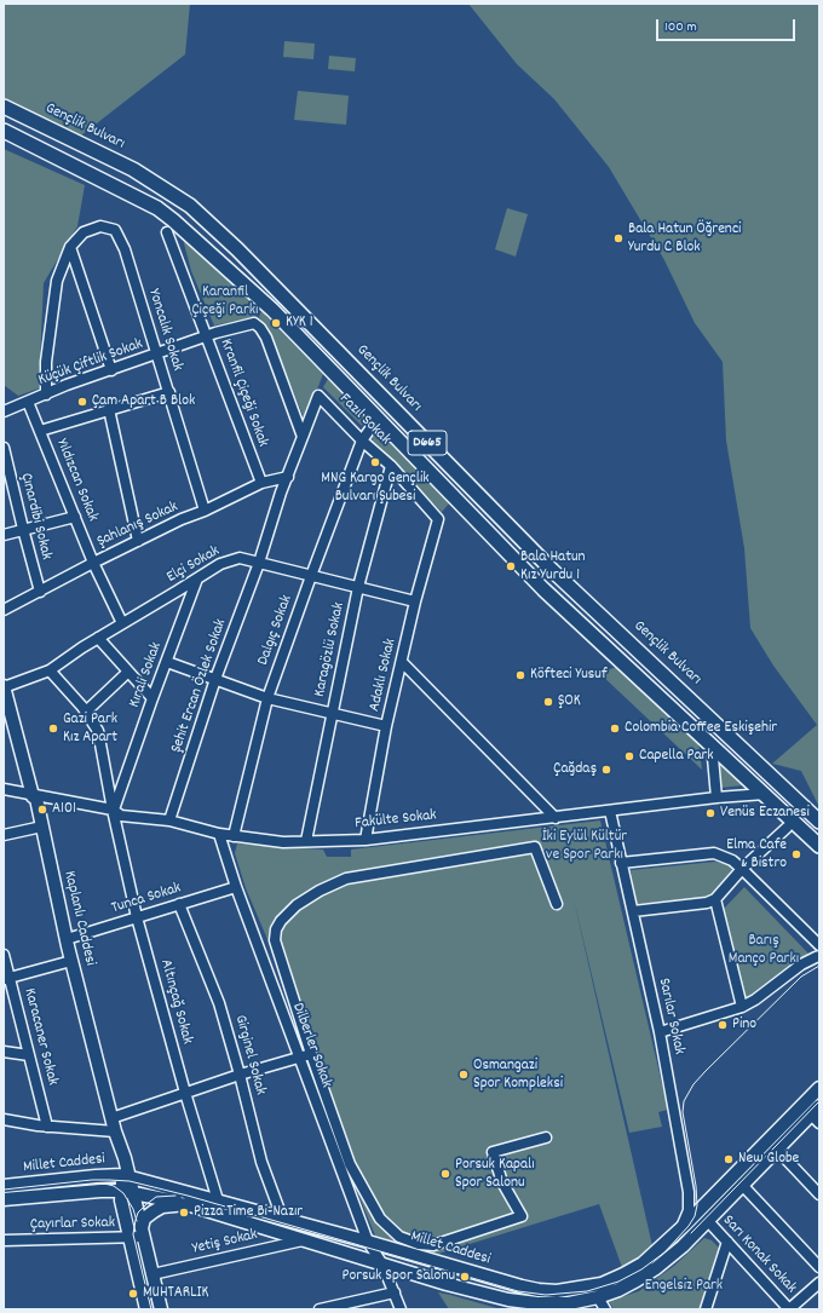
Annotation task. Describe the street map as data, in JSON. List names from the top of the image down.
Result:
{
  "streets": {
    "highway": ["Gençlik Bulvarı", "D665"],
    "main road": ["Kaplanlı Caddesi", "Millet Caddesi"],
    "street": [
      "Yoncalık Sokak",
      "Küçük Çiftlik Sokak",
      "Kranfil Çiçeği Sokak",
      "Fazıl Sokak",
      "Yıldızcan Sokak",
      "Çınardibi Sokak",
      "Şahlanış Sokak",
      "Elçi Sokak",
      "Dalgıç Sokak",
      "Karagözlü Sokak",
      "Kırali Sokak",
      "Adaklı Sokak",
      "Şehit Ercan Özlek Sokak",
      "Fakülte Sokak",
      "Tunca Sokak",
      "Altınçağ Sokak",
      "Sarılar Sokak",
      "Karacaner Sokak",
      "Dilberler Sokak",
      "Girginel Sokak",
      "Çayırlar Sokak",
      "Yetiş Sokak",
      "Sarı Konak Sokak"
    ]
  },
  "crossings": [
    ["Yoncalık Sokak", "Küçük Çiftlik Sokak"],
    ["Yoncalık Sokak", "Şahlanış Sokak"],
    ["Küçük Çiftlik Sokak", "Kranfil Çiçeği Sokak"],
    ["Küçük Çiftlik Sokak", "Fazıl Sokak"],
    ["Küçük Çiftlik Sokak", "Yıldızcan Sokak"],
    ["Kranfil Çiçeği Sokak", "Şahlanış Sokak"],
    ["Fazıl Sokak", "Dalgıç Sokak"],
    ["Fazıl Sokak", "Karagözlü Sokak"],
    ["Fazıl Sokak", "Adaklı Sokak"],
    ["D665", "Dalgıç Sokak"],
    ["D665", "Fakülte Sokak"],
    ["Yıldızcan Sokak", "Şahlanış Sokak"],
    ["Yıldızcan Sokak", "Elçi Sokak"],
    ["Çınardibi Sokak", "Şahlanış Sokak"],
    ["Elçi Sokak", "Dalgıç Sokak"],
    ["Elçi Sokak", "Karagözlü Sokak"],
    ["Elçi Sokak", "Kırali Sokak"],
    ["Elçi Sokak", "Adaklı Sokak"],
    ["Elçi Sokak", "Şehit Ercan Özlek Sokak"],
    ["Elçi Sokak", "Kaplanlı Caddesi"],
    ["Elçi Sokak", "Altınçağ Sokak"],
    ["Dalgıç Sokak", "Fakülte Sokak"],
    ["Karagözlü Sokak", "Fakülte Sokak"],
    ["Kırali Sokak", "Fakülte Sokak"],
    ["Kırali Sokak", "Altınçağ Sokak"],
    ["Adaklı Sokak", "Fakülte Sokak"],
    ["Şehit Ercan Özlek Sokak", "Fakülte Sokak"],
    ["Fakülte Sokak", "Kaplanlı Caddesi"],
    ["Fakülte Sokak", "Altınçağ Sokak"],
    ["Fakülte Sokak", "Sarılar Sokak"],
    ["Fakülte Sokak", "Dilberler Sokak"],
    ["Tunca Sokak", "Kaplanlı Caddesi"],
    ["Tunca Sokak", "Altınçağ Sokak"],
    ["Tunca Sokak", "Dilberler Sokak"],
    ["Tunca Sokak", "Girginel Sokak"],
    ["Kaplanlı Caddesi", "Millet Caddesi"],
    ["Kaplanlı Caddesi", "Çayırlar Sokak"],
    ["Kaplanlı Caddesi", "Yetiş Sokak"],
    ["Altınçağ Sokak", "Millet Caddesi"],
    ["Sarılar Sokak", "Millet Caddesi"],
    ["Dilberler Sokak", "Millet Caddesi"],
    ["Girginel Sokak", "Millet Caddesi"],
    ["Millet Caddesi", "Çayırlar Sokak"],
    ["Millet Caddesi", "Yetiş Sokak"],
    ["Millet Caddesi", "Sarı Konak Sokak"]
  ],
  "parks": [
    "Karanfil Çiçeği Parkı",
    "İki Eylül Kültür ve Spor Parkı",
    "Barış Manço Parkı",
    "Engelsiz Park"
  ],
  "places": [
    "Bala Hatun Öğrenci Yurdu C Blok",
    "KYK 1",
    "Çam Apart B Blok",
    "MNG Kargo Gençlik Bulvarı Şubesi",
    "Bala Hatun Kız Yurdu 1",
    "Köfteci Yusuf",
    "ŞOK",
    "Gazi Park Kız Apart",
    "Colombia Coffee Eskişehir",
    "Capella Park",
    "Çağdaş",
    "A101",
    "Venüs Eczanesi",
    "Elma Cafe & Bistro",
    "Pino",
    "Osmangazi Spor Kompleksi",
    "New Globe",
    "Porsuk Kapalı Spor Salonu",
    "Pizza Time Bi-Nazır",
    "Porsuk Spor Salonu",
    "MUHTARLIK"
  ],
  "scale_bar": "100 m"
}
